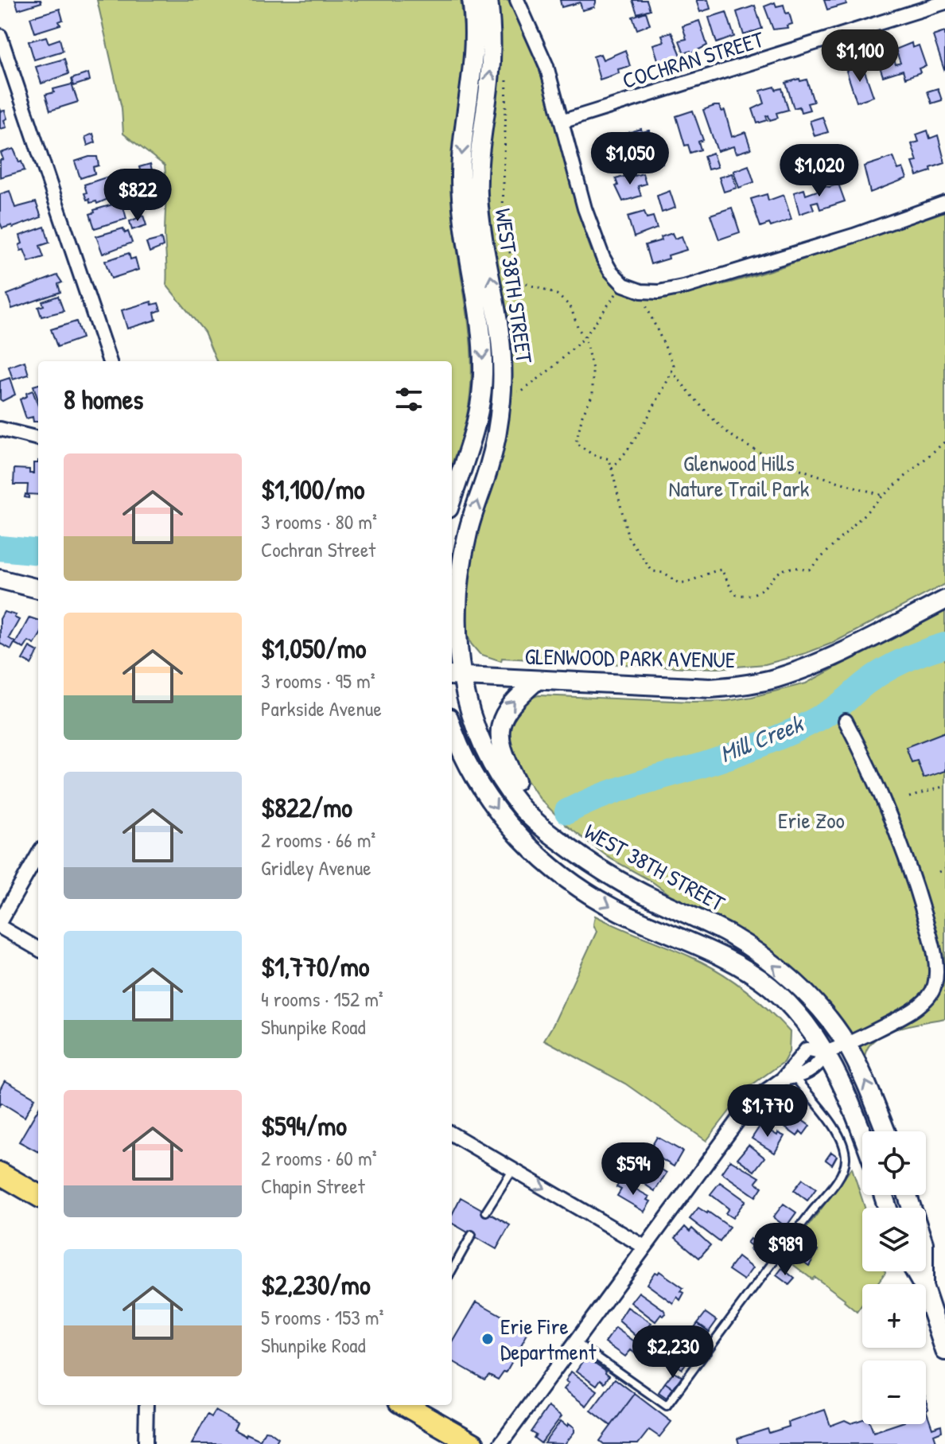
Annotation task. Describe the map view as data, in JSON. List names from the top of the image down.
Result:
{
  "streets": {
    "main road": ["WEST 38TH STREET", "GLENWOOD PARK AVENUE"],
    "street": ["COCHRAN STREET"]
  },
  "crossings": [
    ["WEST 38TH STREET", "GLENWOOD PARK AVENUE"]
  ],
  "water": ["Mill Creek"],
  "parks": ["Glenwood Hills Nature Trail Park", "Erie Zoo"],
  "places": ["Erie Fire Department"],
  "page": {
    "price": [
      "$1,100",
      "$1,050",
      "$1,020",
      "$822",
      "$1,770",
      "$594",
      "$989",
      "$2,230"
    ],
    "heading": "8 homes",
    "list": [
      {
        "name": "$1,100/mo",
        "note": "3 rooms · 80 m² · Cochran Street"
      },
      {
        "name": "$1,050/mo",
        "note": "3 rooms · 95 m² · Parkside Avenue"
      },
      {
        "name": "$822/mo",
        "note": "2 rooms · 66 m² · Gridley Avenue"
      },
      {
        "name": "$1,770/mo",
        "note": "4 rooms · 152 m² · Shunpike Road"
      },
      {
        "name": "$594/mo",
        "note": "2 rooms · 60 m² · Chapin Street"
      },
      {
        "name": "$2,230/mo",
        "note": "5 rooms · 153 m² · Shunpike Road"
      }
    ],
    "map_buttons": ["+", "−"]
  }
}
